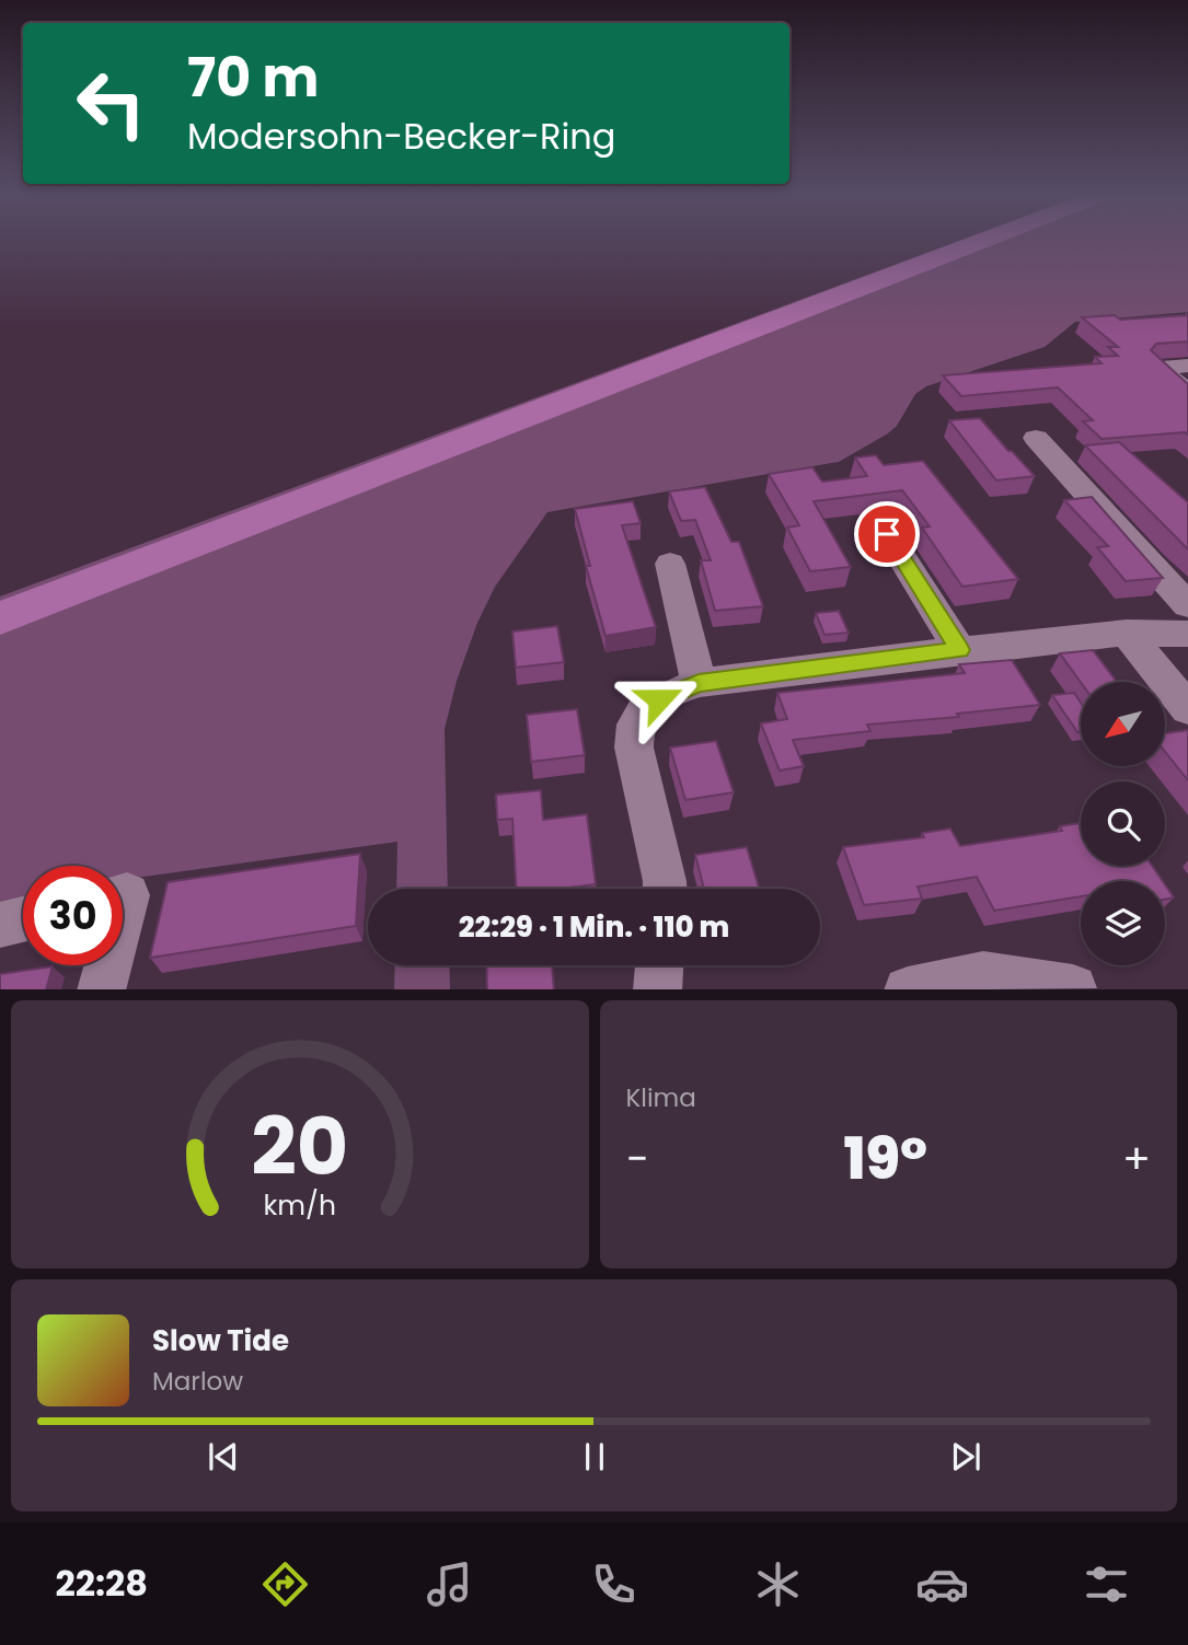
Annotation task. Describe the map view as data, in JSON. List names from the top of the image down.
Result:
{
  "north": "bottom left",
  "page": {
    "turn": ["70 m", "Modersohn-Becker-Ring"],
    "limit": "30",
    "trip": "22:29 · 1 Min. · 110 m",
    "tile": "Klima",
    "heat": ["−", "19°", "+"],
    "song": ["Slow Tide", "Marlow"],
    "tabs": "22:28",
    "gauge": ["20", "km/h"]
  }
}
